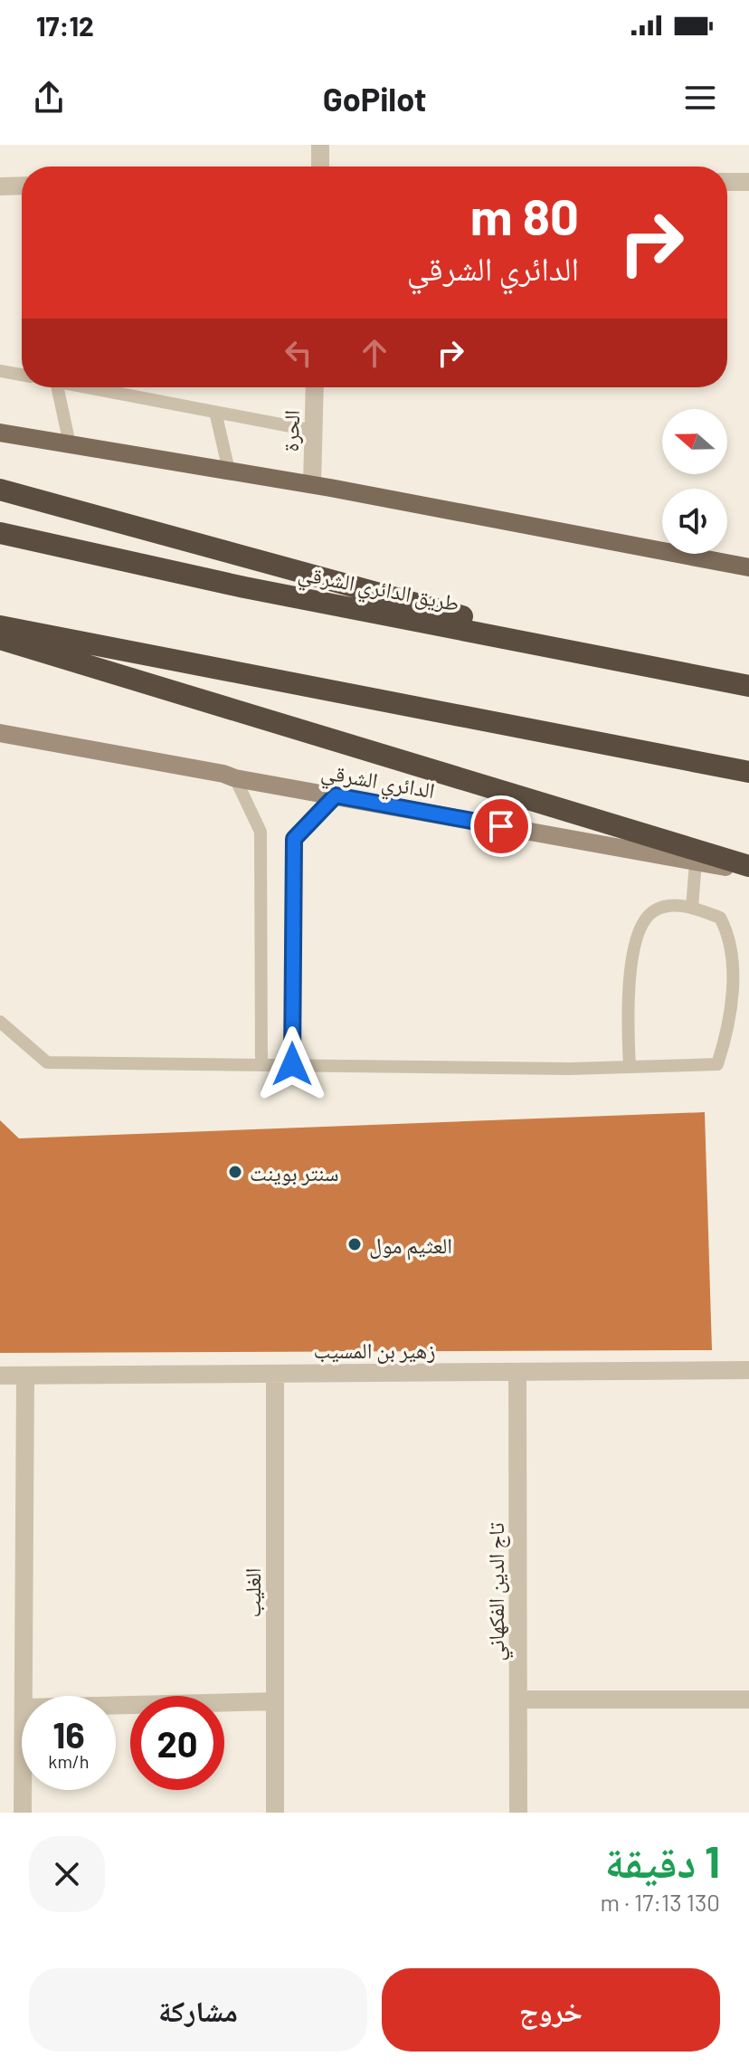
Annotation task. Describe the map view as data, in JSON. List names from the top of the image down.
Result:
{
  "streets": {
    "highway": ["طريق الدائري الشرقي"],
    "main road": ["الدائري الشرقي"],
    "street": [
      "الحرة",
      "زهير بن المسيب",
      "تاج الدين الفكهاني",
      "الغليب"
    ]
  },
  "crossings": [
    ["زهير بن المسيب", "تاج الدين الفكهاني"],
    ["زهير بن المسيب", "الغليب"]
  ],
  "places": ["سنتر بوينت", "العثيم مول"],
  "north": "left",
  "page": {
    "status": "17:12",
    "header": "GoPilot",
    "turn": ["80 m", "الدائري الشرقي"],
    "speed": "16 km/h",
    "limit": "20",
    "heading": ["1 دقيقة", "130 m · 17:13"],
    "buttons": ["خروج", "مشاركة"]
  }
}
